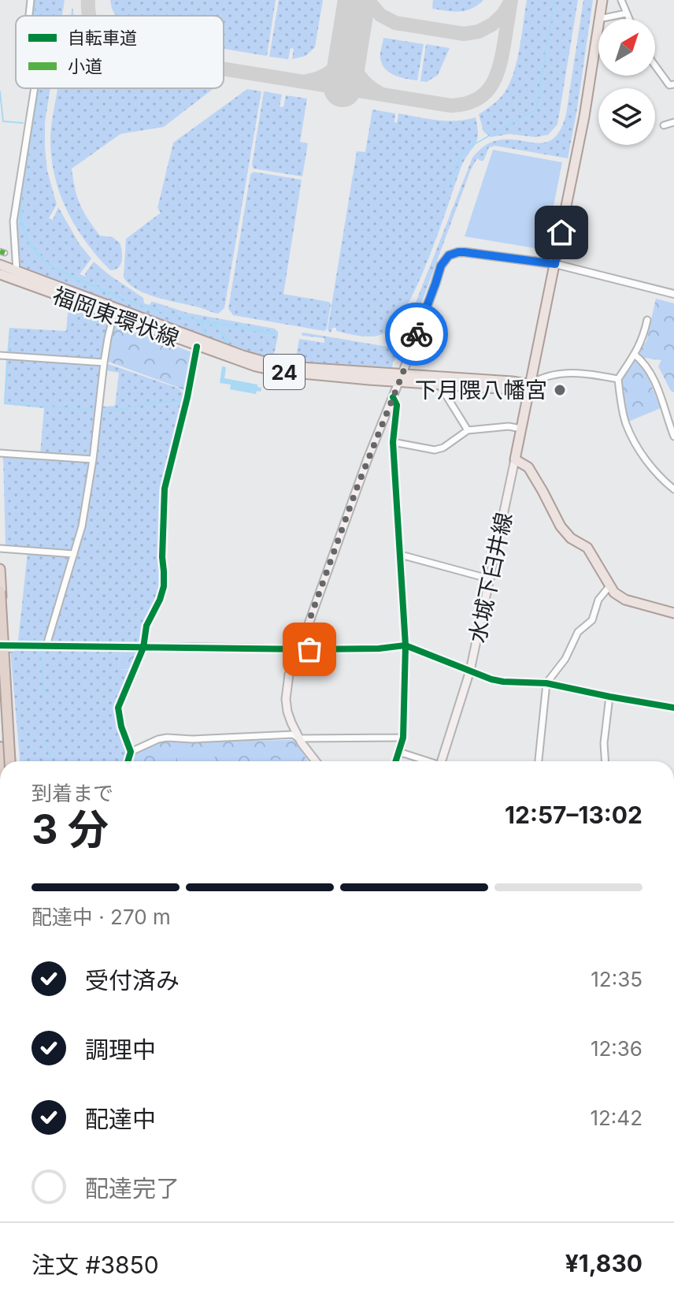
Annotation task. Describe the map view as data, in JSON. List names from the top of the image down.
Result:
{
  "streets": {
    "main road": ["福岡東環状線", "24", "水城下臼井線"]
  },
  "crossings": [
    ["福岡東環状線", "24"]
  ],
  "places": ["下月隈八幡宮"],
  "legend": ["自転車道", "小道"],
  "north": "top right",
  "page": {
    "heading": ["3 分", "到着まで", "12:57–13:02"],
    "panel": ["注文 #3850", "¥1,830"],
    "bar": "配達中 · 270 m",
    "list": [
      ["受付済み", "12:35"],
      ["調理中", "12:36"],
      ["配達中", "12:42"],
      "配達完了"
    ]
  }
}
